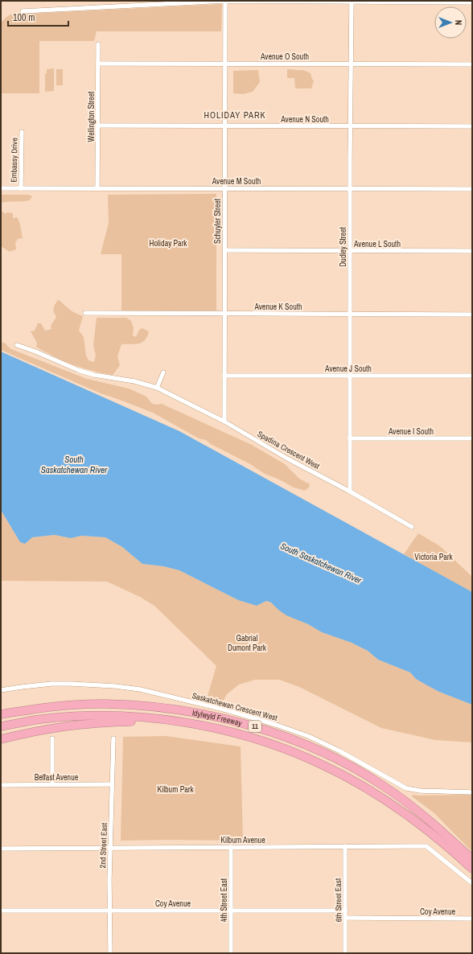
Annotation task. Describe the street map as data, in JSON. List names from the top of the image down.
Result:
{
  "streets": {
    "highway": ["Idylwyld Freeway", "11"],
    "street": [
      "Avenue O South",
      "Wellington Street",
      "Avenue N South",
      "Embassy Drive",
      "Avenue M South",
      "Schuyler Street",
      "Avenue L South",
      "Dudley Street",
      "Avenue K South",
      "Avenue J South",
      "Avenue I South",
      "Spadina Crescent West",
      "Saskatchewan Crescent West",
      "Belfast Avenue",
      "Kilburn Avenue",
      "2nd Street East",
      "4th Street East",
      "6th Street East",
      "Coy Avenue"
    ]
  },
  "crossings": [
    ["Avenue O South", "Wellington Street"],
    ["Avenue O South", "Schuyler Street"],
    ["Avenue O South", "Dudley Street"],
    ["Wellington Street", "Avenue N South"],
    ["Wellington Street", "Avenue M South"],
    ["Avenue N South", "Schuyler Street"],
    ["Avenue N South", "Dudley Street"],
    ["Embassy Drive", "Avenue M South"],
    ["Avenue M South", "Schuyler Street"],
    ["Avenue M South", "Dudley Street"],
    ["Schuyler Street", "Avenue L South"],
    ["Schuyler Street", "Avenue K South"],
    ["Schuyler Street", "Avenue J South"],
    ["Schuyler Street", "Spadina Crescent West"],
    ["Avenue L South", "Dudley Street"],
    ["Dudley Street", "Avenue K South"],
    ["Dudley Street", "Avenue J South"],
    ["Dudley Street", "Avenue I South"],
    ["Dudley Street", "Spadina Crescent West"],
    ["Belfast Avenue", "2nd Street East"],
    ["Kilburn Avenue", "2nd Street East"],
    ["Kilburn Avenue", "4th Street East"],
    ["Kilburn Avenue", "6th Street East"],
    ["2nd Street East", "Coy Avenue"],
    ["4th Street East", "Coy Avenue"],
    ["6th Street East", "Coy Avenue"]
  ],
  "districts": ["HOLIDAY PARK"],
  "water": ["South Saskatchewan River"],
  "parks": [
    "Holiday Park",
    "Victoria Park",
    "Gabrial Dumont Park",
    "Kilburn Park"
  ],
  "scale_bar": "100 m",
  "north": "right"
}
